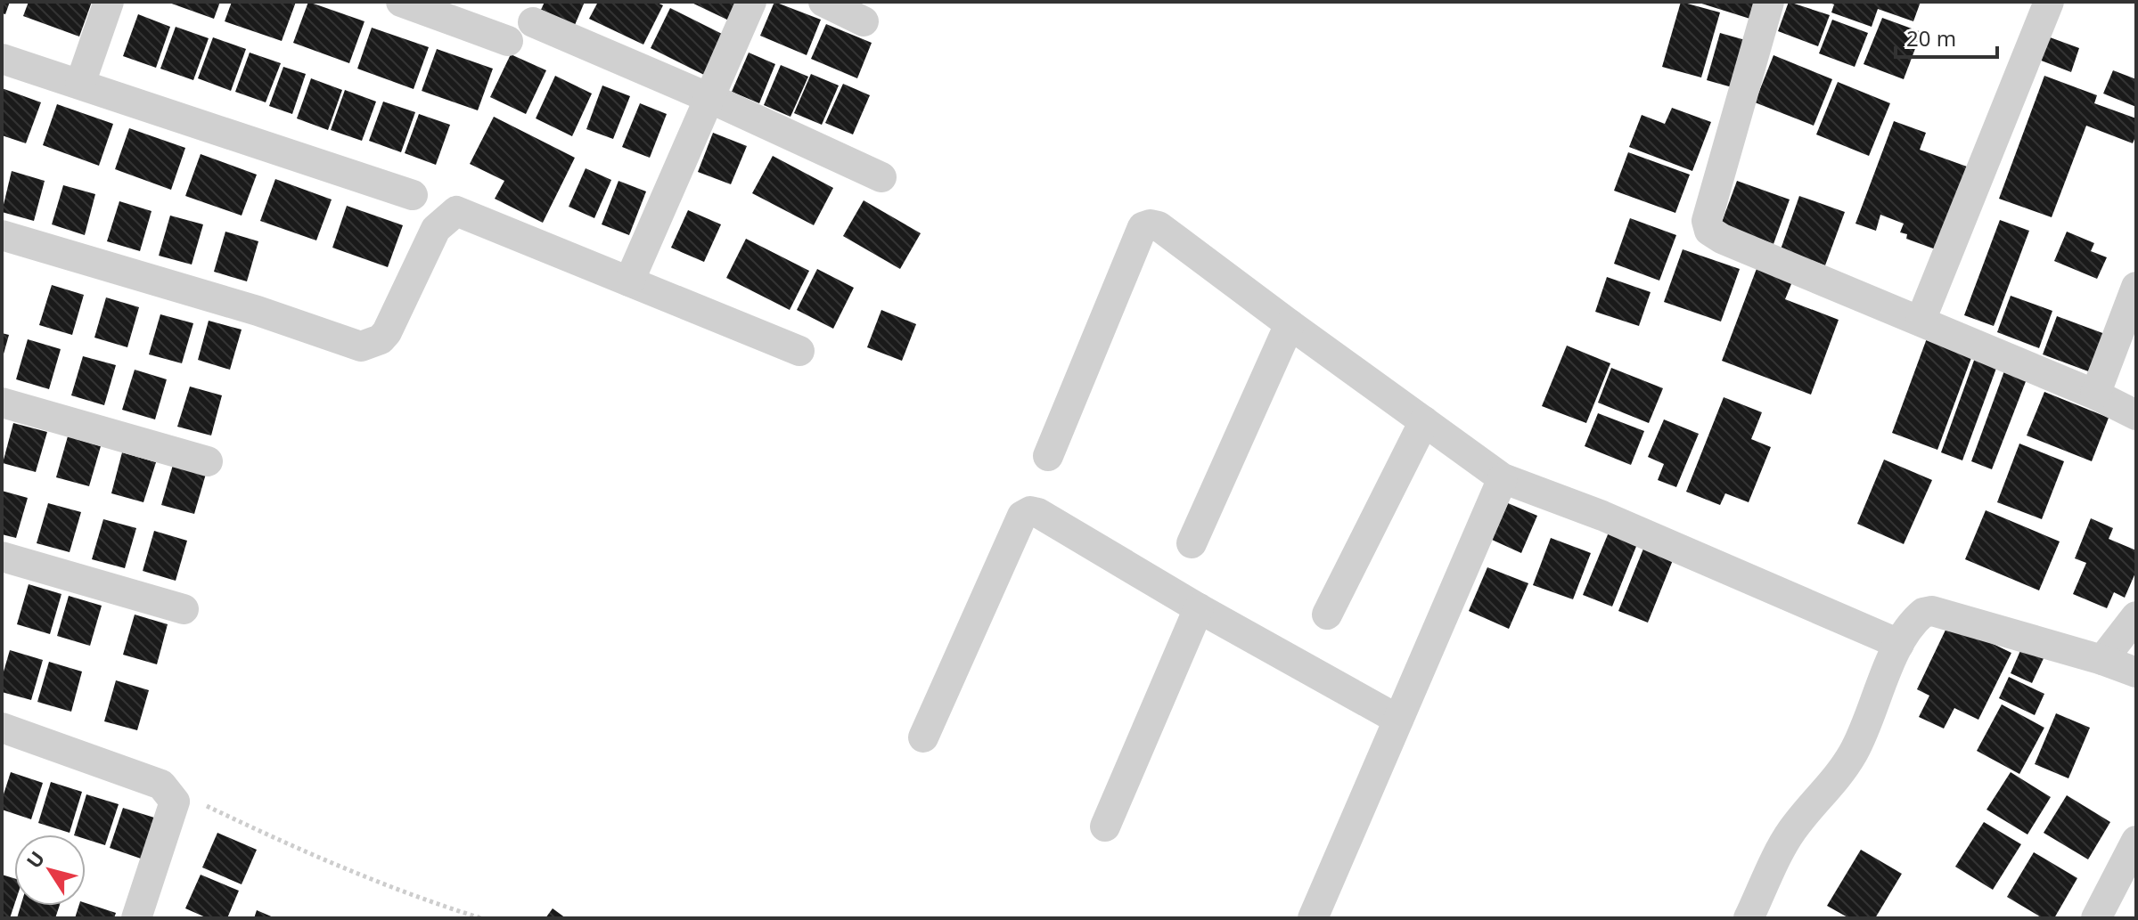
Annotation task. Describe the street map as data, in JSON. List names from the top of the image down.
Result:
{
  "scale_bar": "20 m",
  "north": "top left"
}
